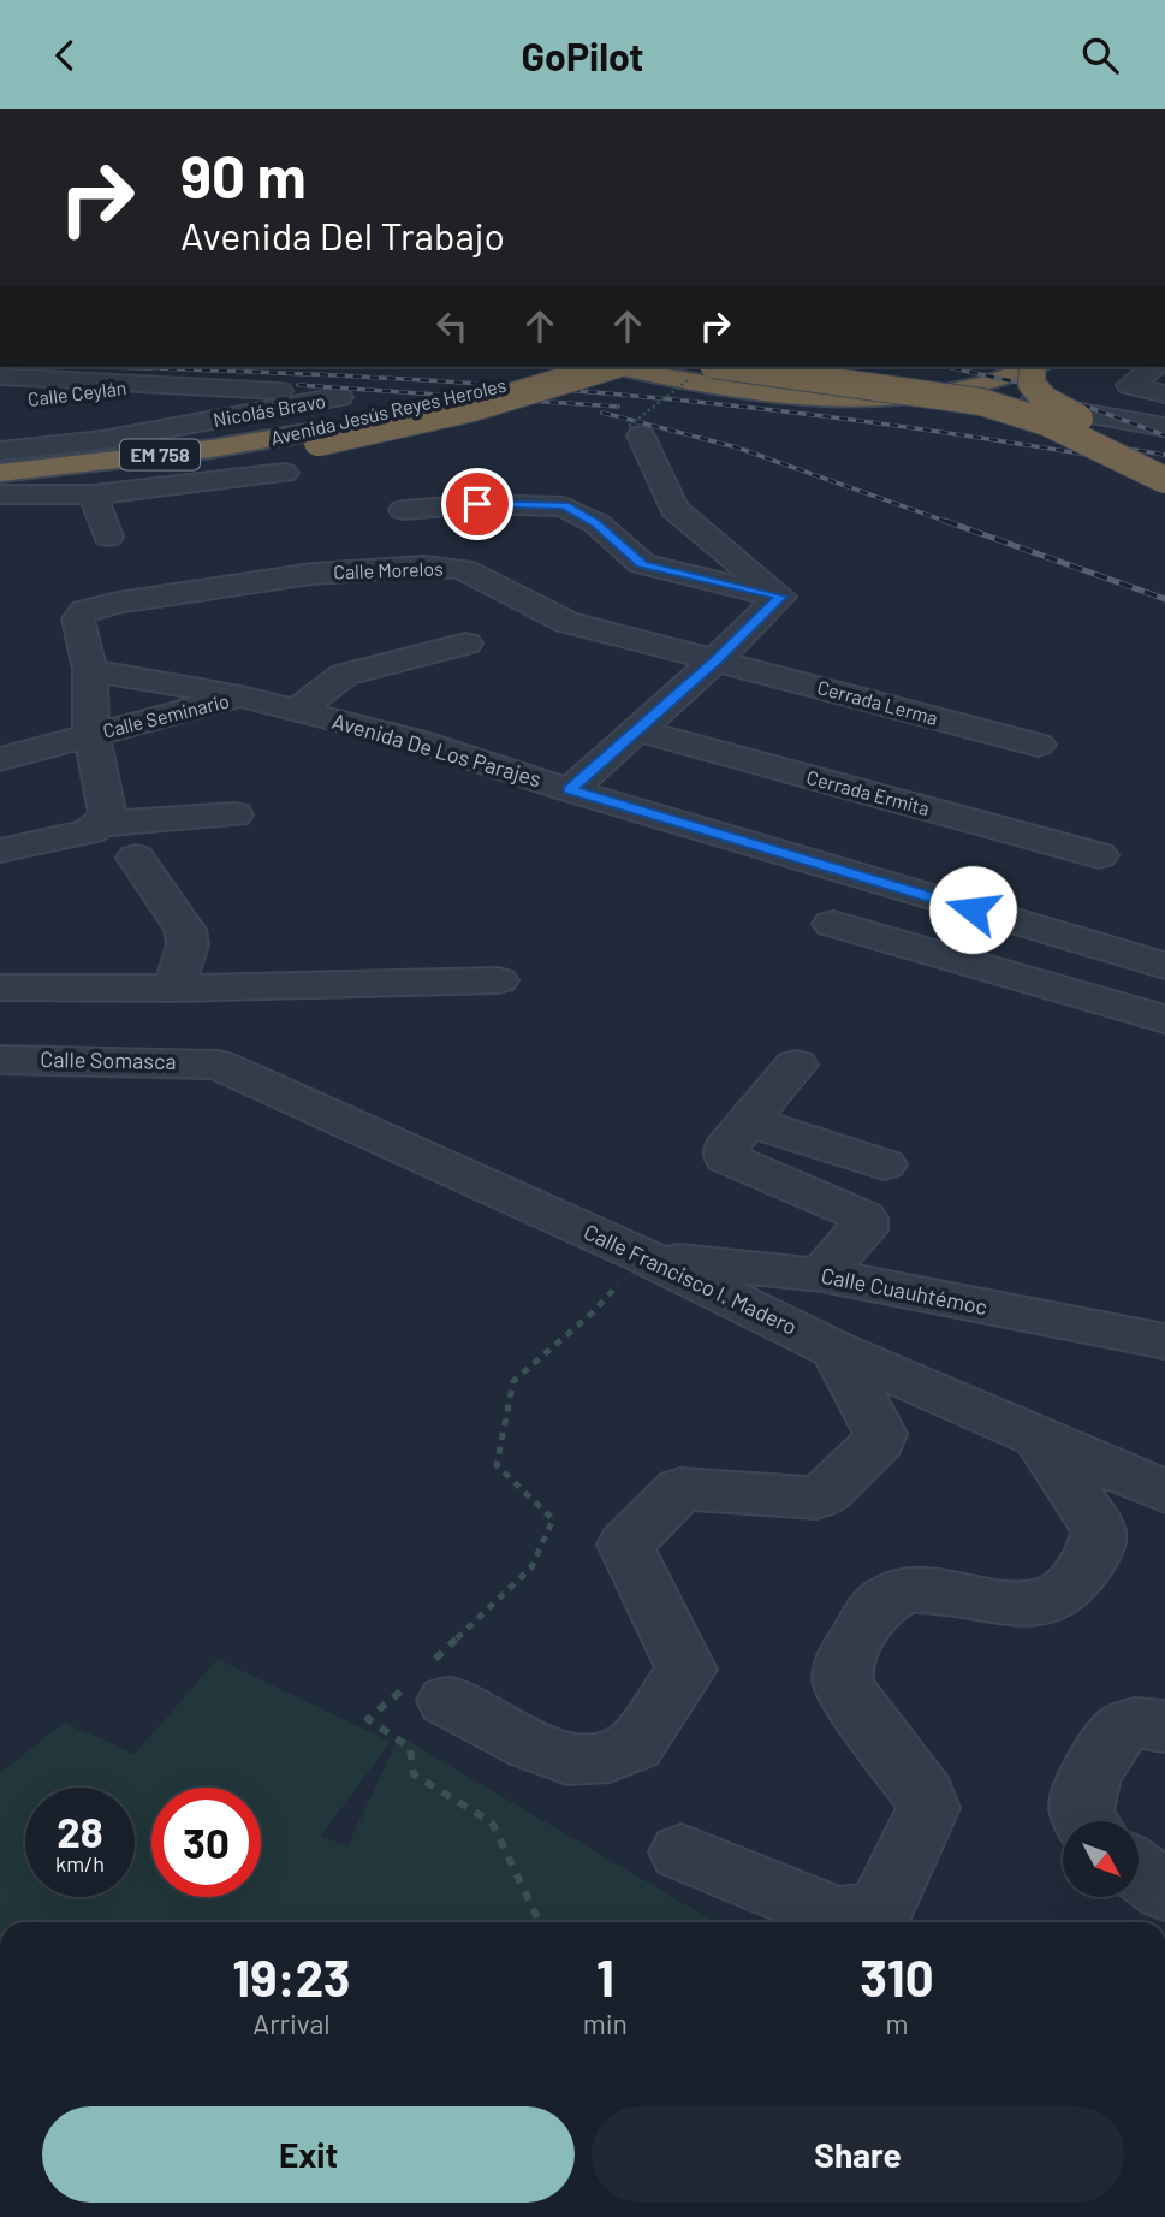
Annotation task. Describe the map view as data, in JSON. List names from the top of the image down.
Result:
{
  "streets": {
    "highway": ["Avenida Jesús Reyes Heroles", "EM 758"],
    "street": [
      "Calle Ceylán",
      "Nicolás Bravo",
      "Calle Morelos",
      "Cerrada Lerma",
      "Calle Seminario",
      "Avenida De Los Parajes",
      "Cerrada Ermita",
      "Calle Somasca",
      "Calle Francisco I. Madero",
      "Calle Cuauhtémoc"
    ]
  },
  "crossings": [
    ["Calle Ceylán", "Nicolás Bravo"],
    ["Calle Morelos", "Cerrada Lerma"],
    ["Calle Morelos", "Calle Seminario"],
    ["Calle Seminario", "Avenida De Los Parajes"],
    ["Calle Somasca", "Calle Francisco I. Madero"],
    ["Calle Francisco I. Madero", "Calle Cuauhtémoc"]
  ],
  "north": "bottom right",
  "page": {
    "header": "GoPilot",
    "turn": ["90 m", "Avenida Del Trabajo"],
    "speed": "28 km/h",
    "limit": "30",
    "eta": [
      "19:23",
      "Arrival",
      "1",
      "min",
      "310",
      "m"
    ],
    "buttons": ["Exit", "Share"]
  }
}
